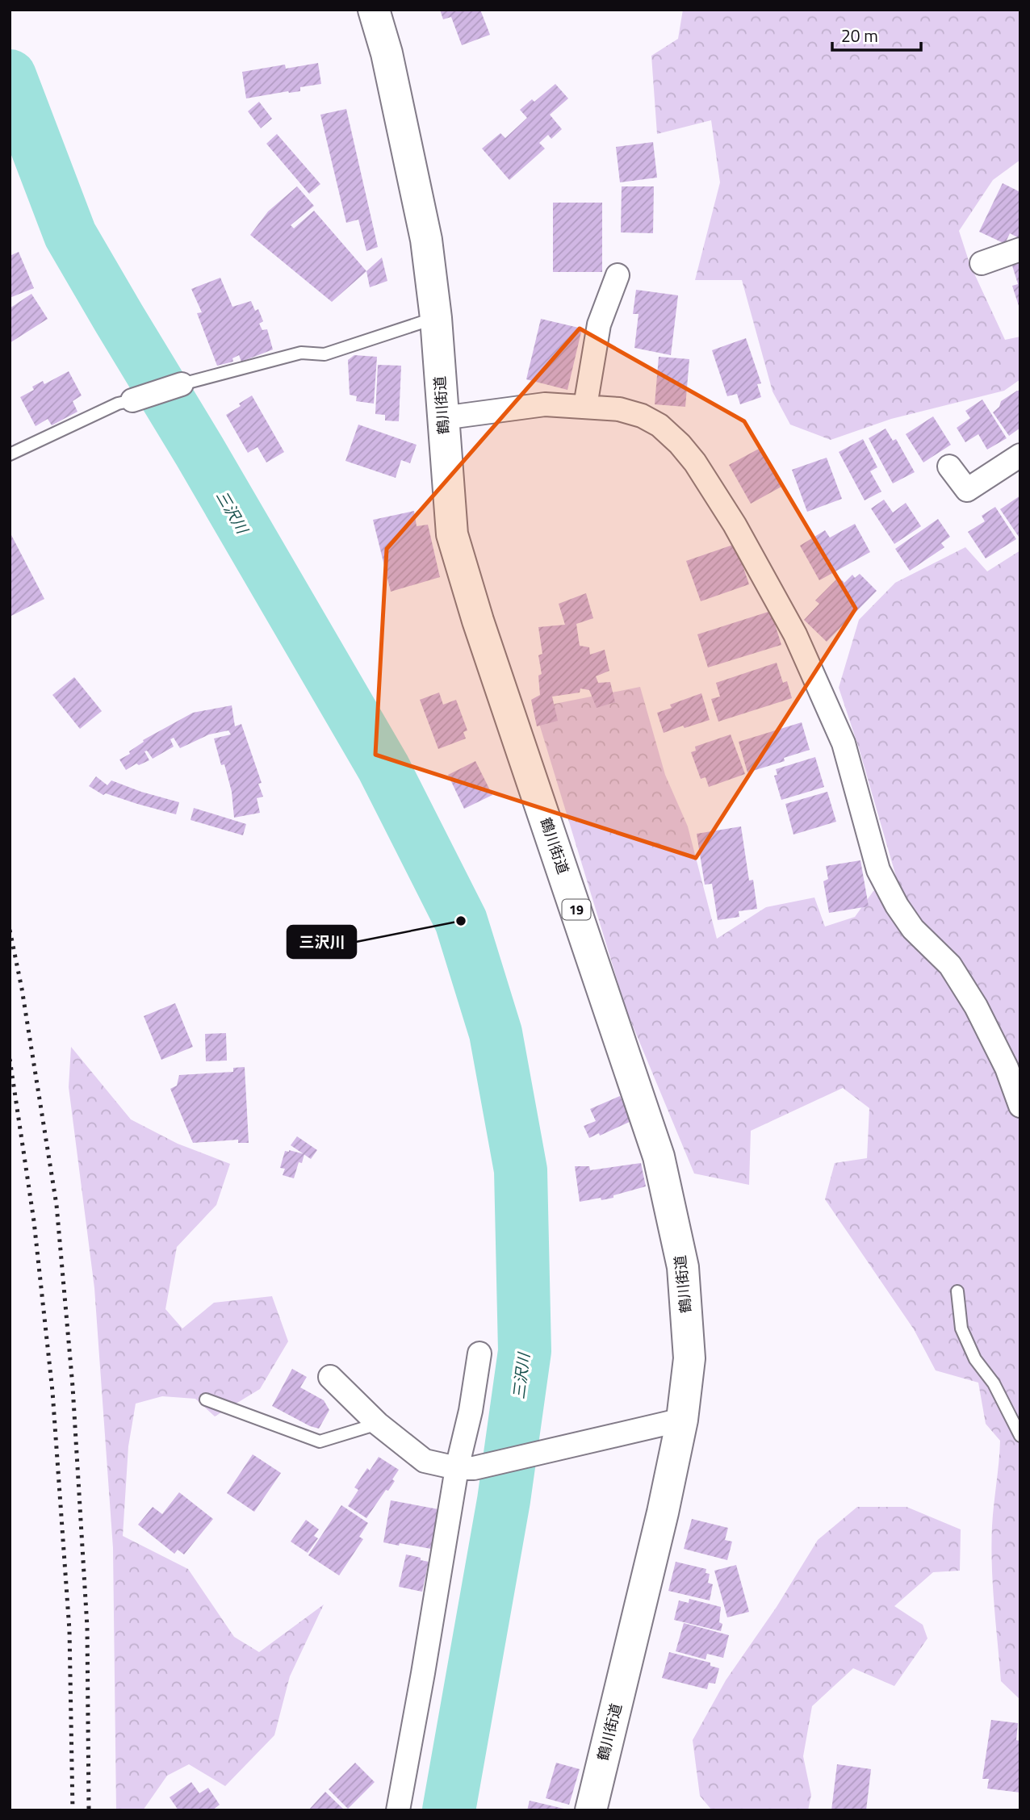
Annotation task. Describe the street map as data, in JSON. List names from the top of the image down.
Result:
{
  "streets": {
    "main road": ["鶴川街道", "19"]
  },
  "water": ["三沢川"],
  "places": ["三沢川"],
  "scale_bar": "20 m"
}
